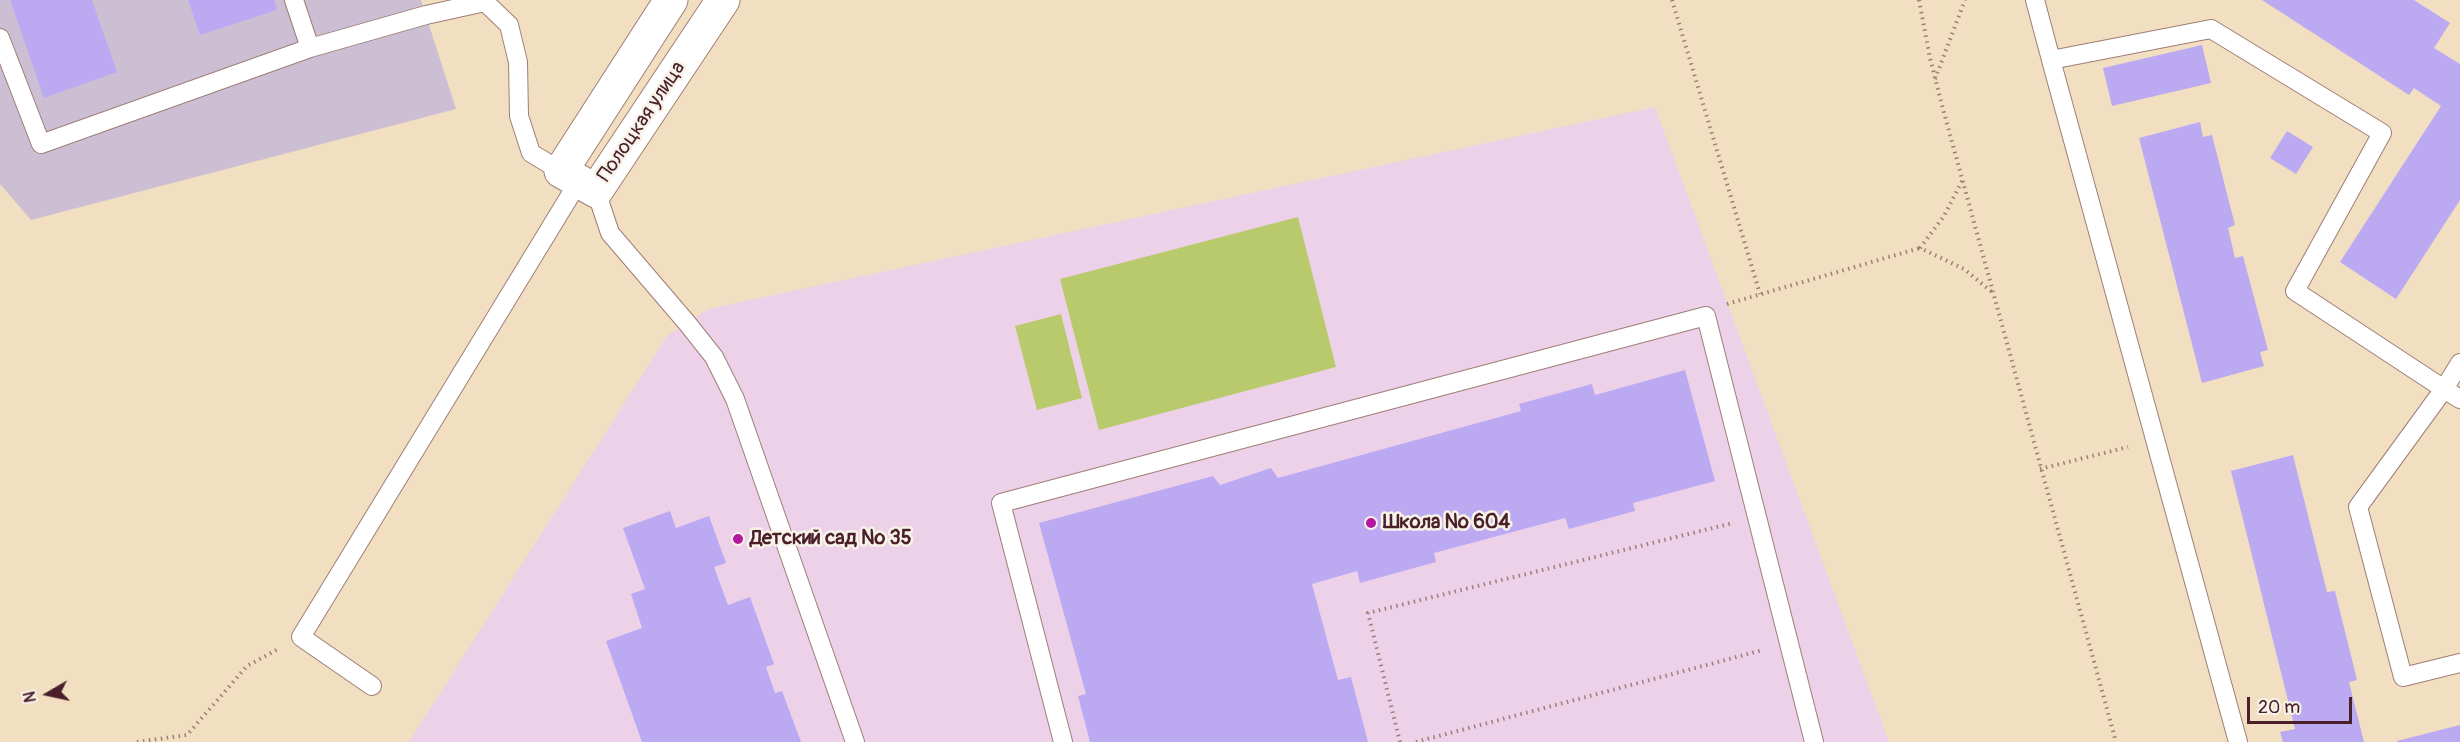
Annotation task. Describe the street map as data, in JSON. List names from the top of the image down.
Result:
{
  "streets": {
    "street": ["Полоцкая улица"]
  },
  "places": ["Школа № 604", "Детский сад № 35"],
  "scale_bar": "20 m",
  "north": "left"
}
